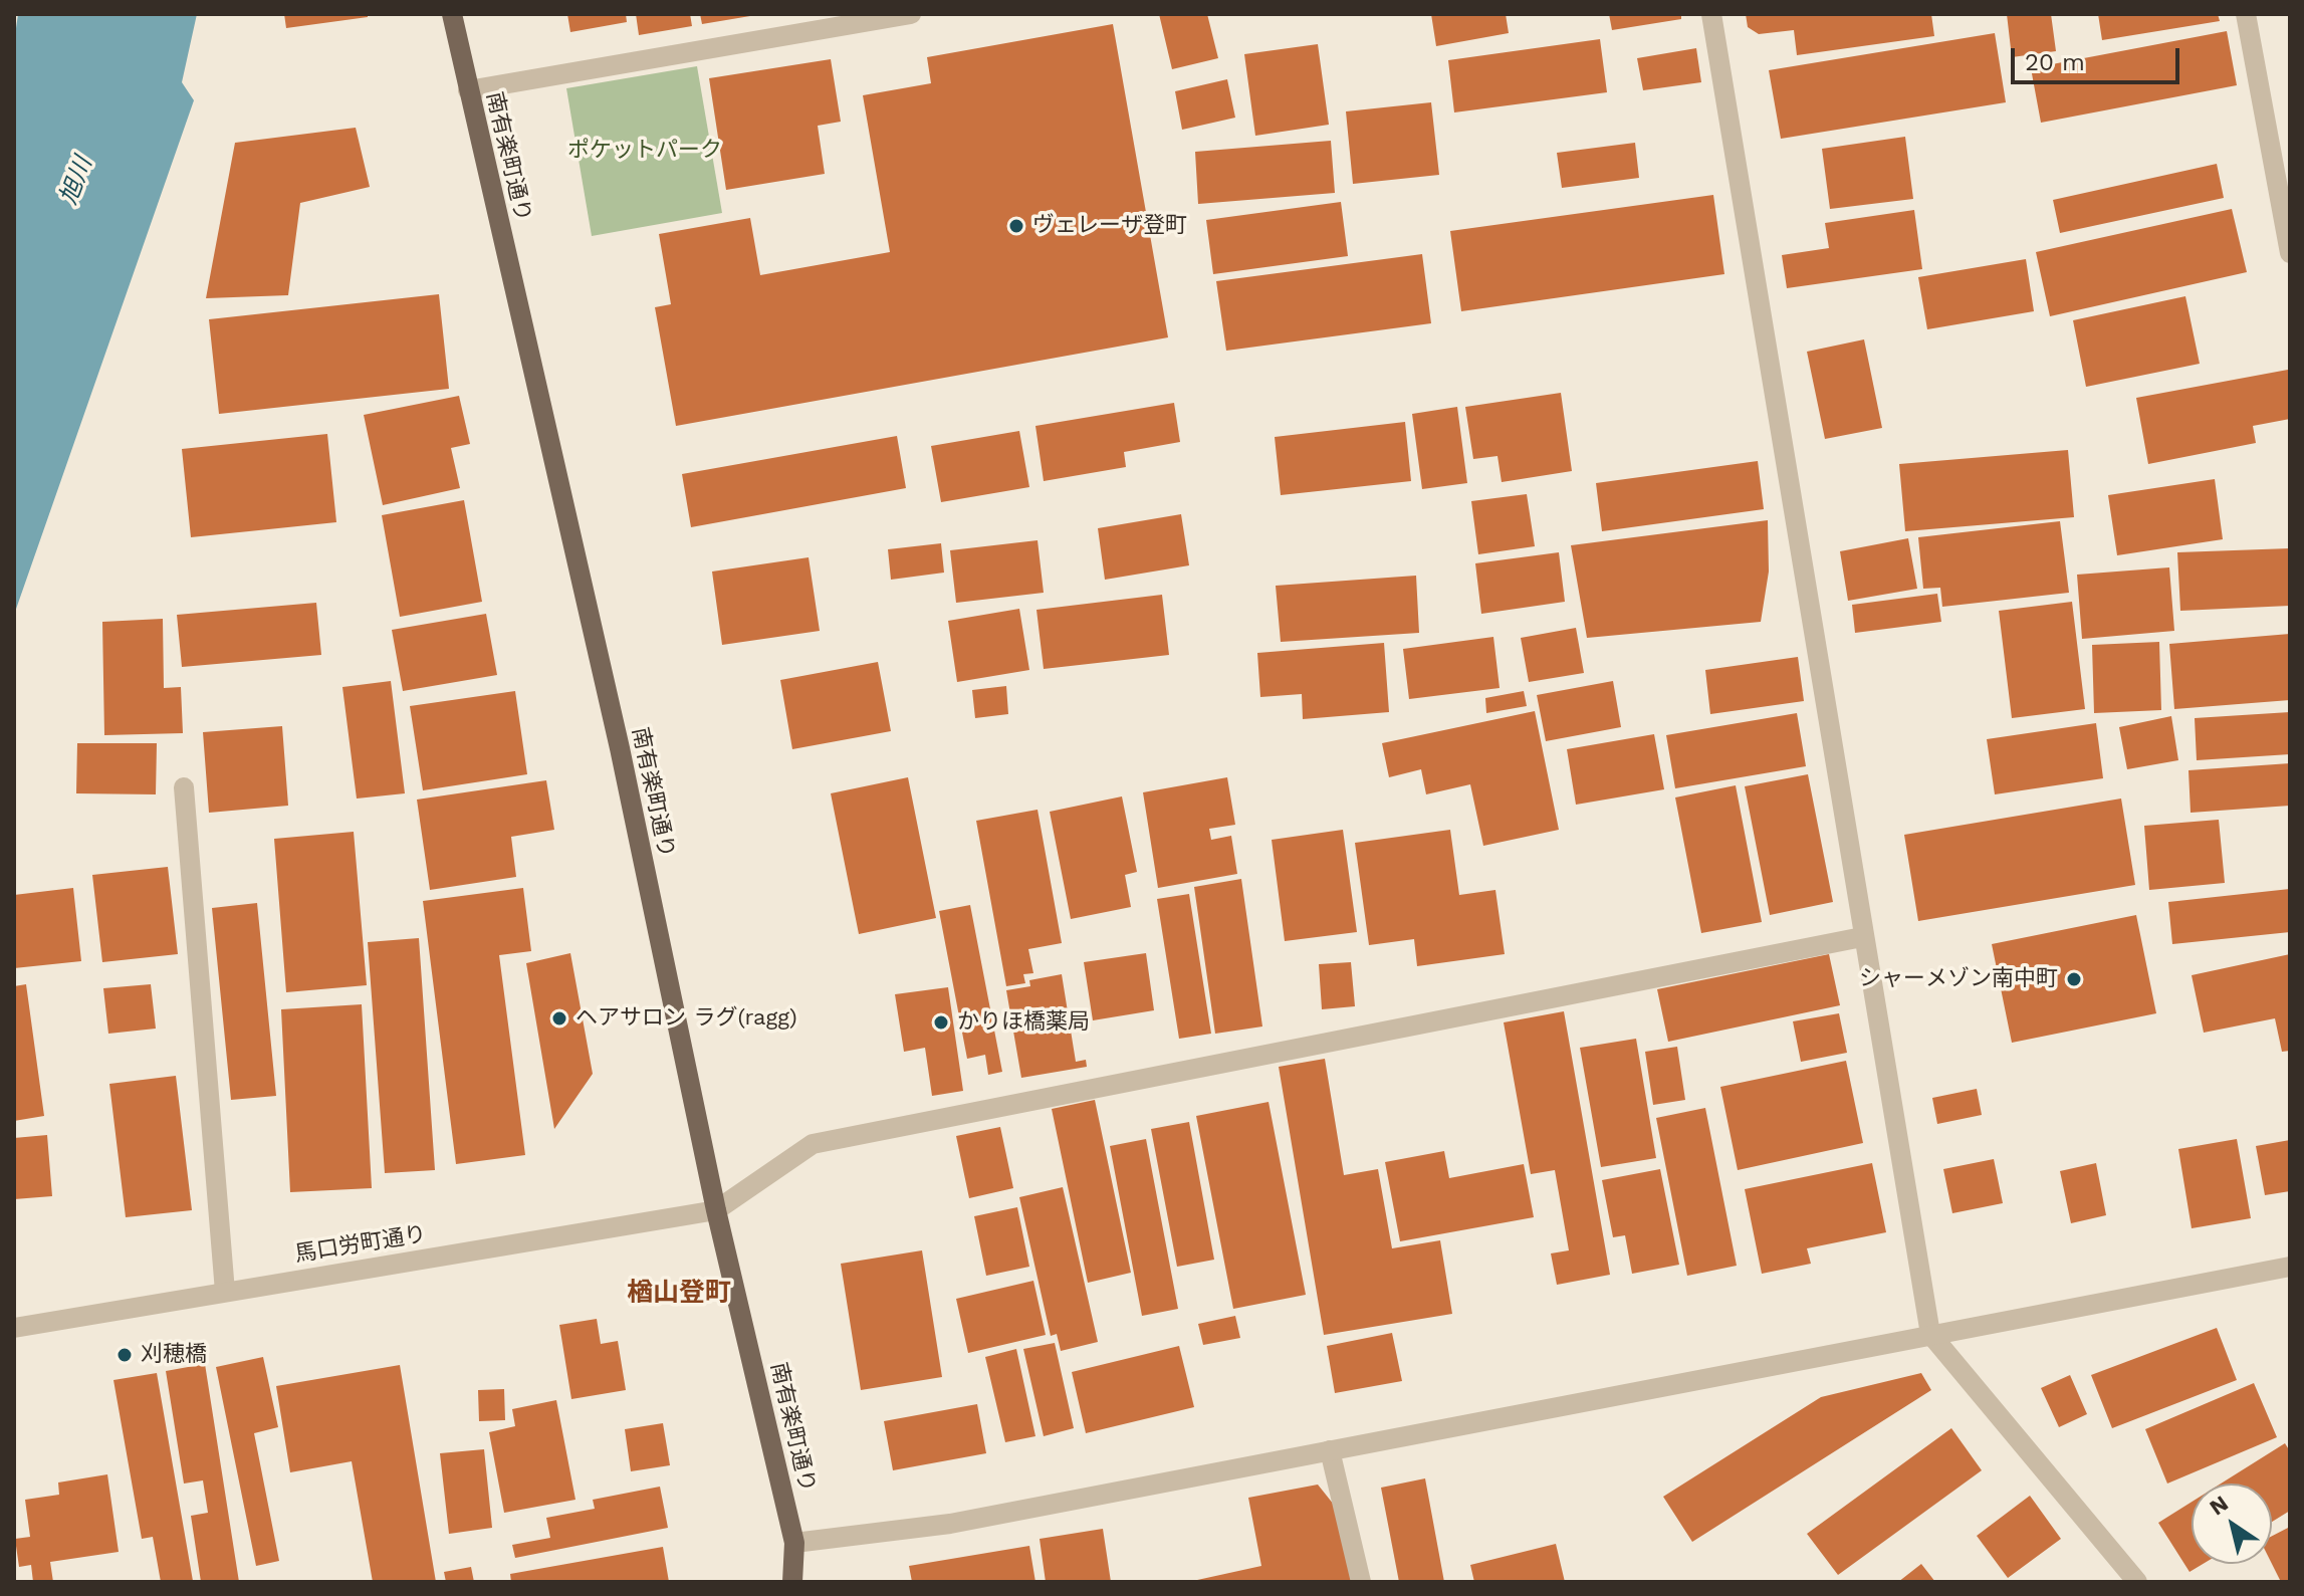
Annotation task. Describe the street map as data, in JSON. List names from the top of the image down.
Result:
{
  "streets": {
    "main road": ["南有楽町通り"],
    "street": ["馬口労町通り"]
  },
  "crossings": [
    ["南有楽町通り", "馬口労町通り"]
  ],
  "districts": ["楢山登町"],
  "water": ["旭川"],
  "parks": ["ポケットパーク"],
  "places": [
    "ヴェレーザ登町",
    "シャーメゾン南中町",
    "ヘアサロン ラグ(ragg)",
    "かりほ橋薬局",
    "刈穂橋"
  ],
  "scale_bar": "20 m",
  "north": "top left"
}
